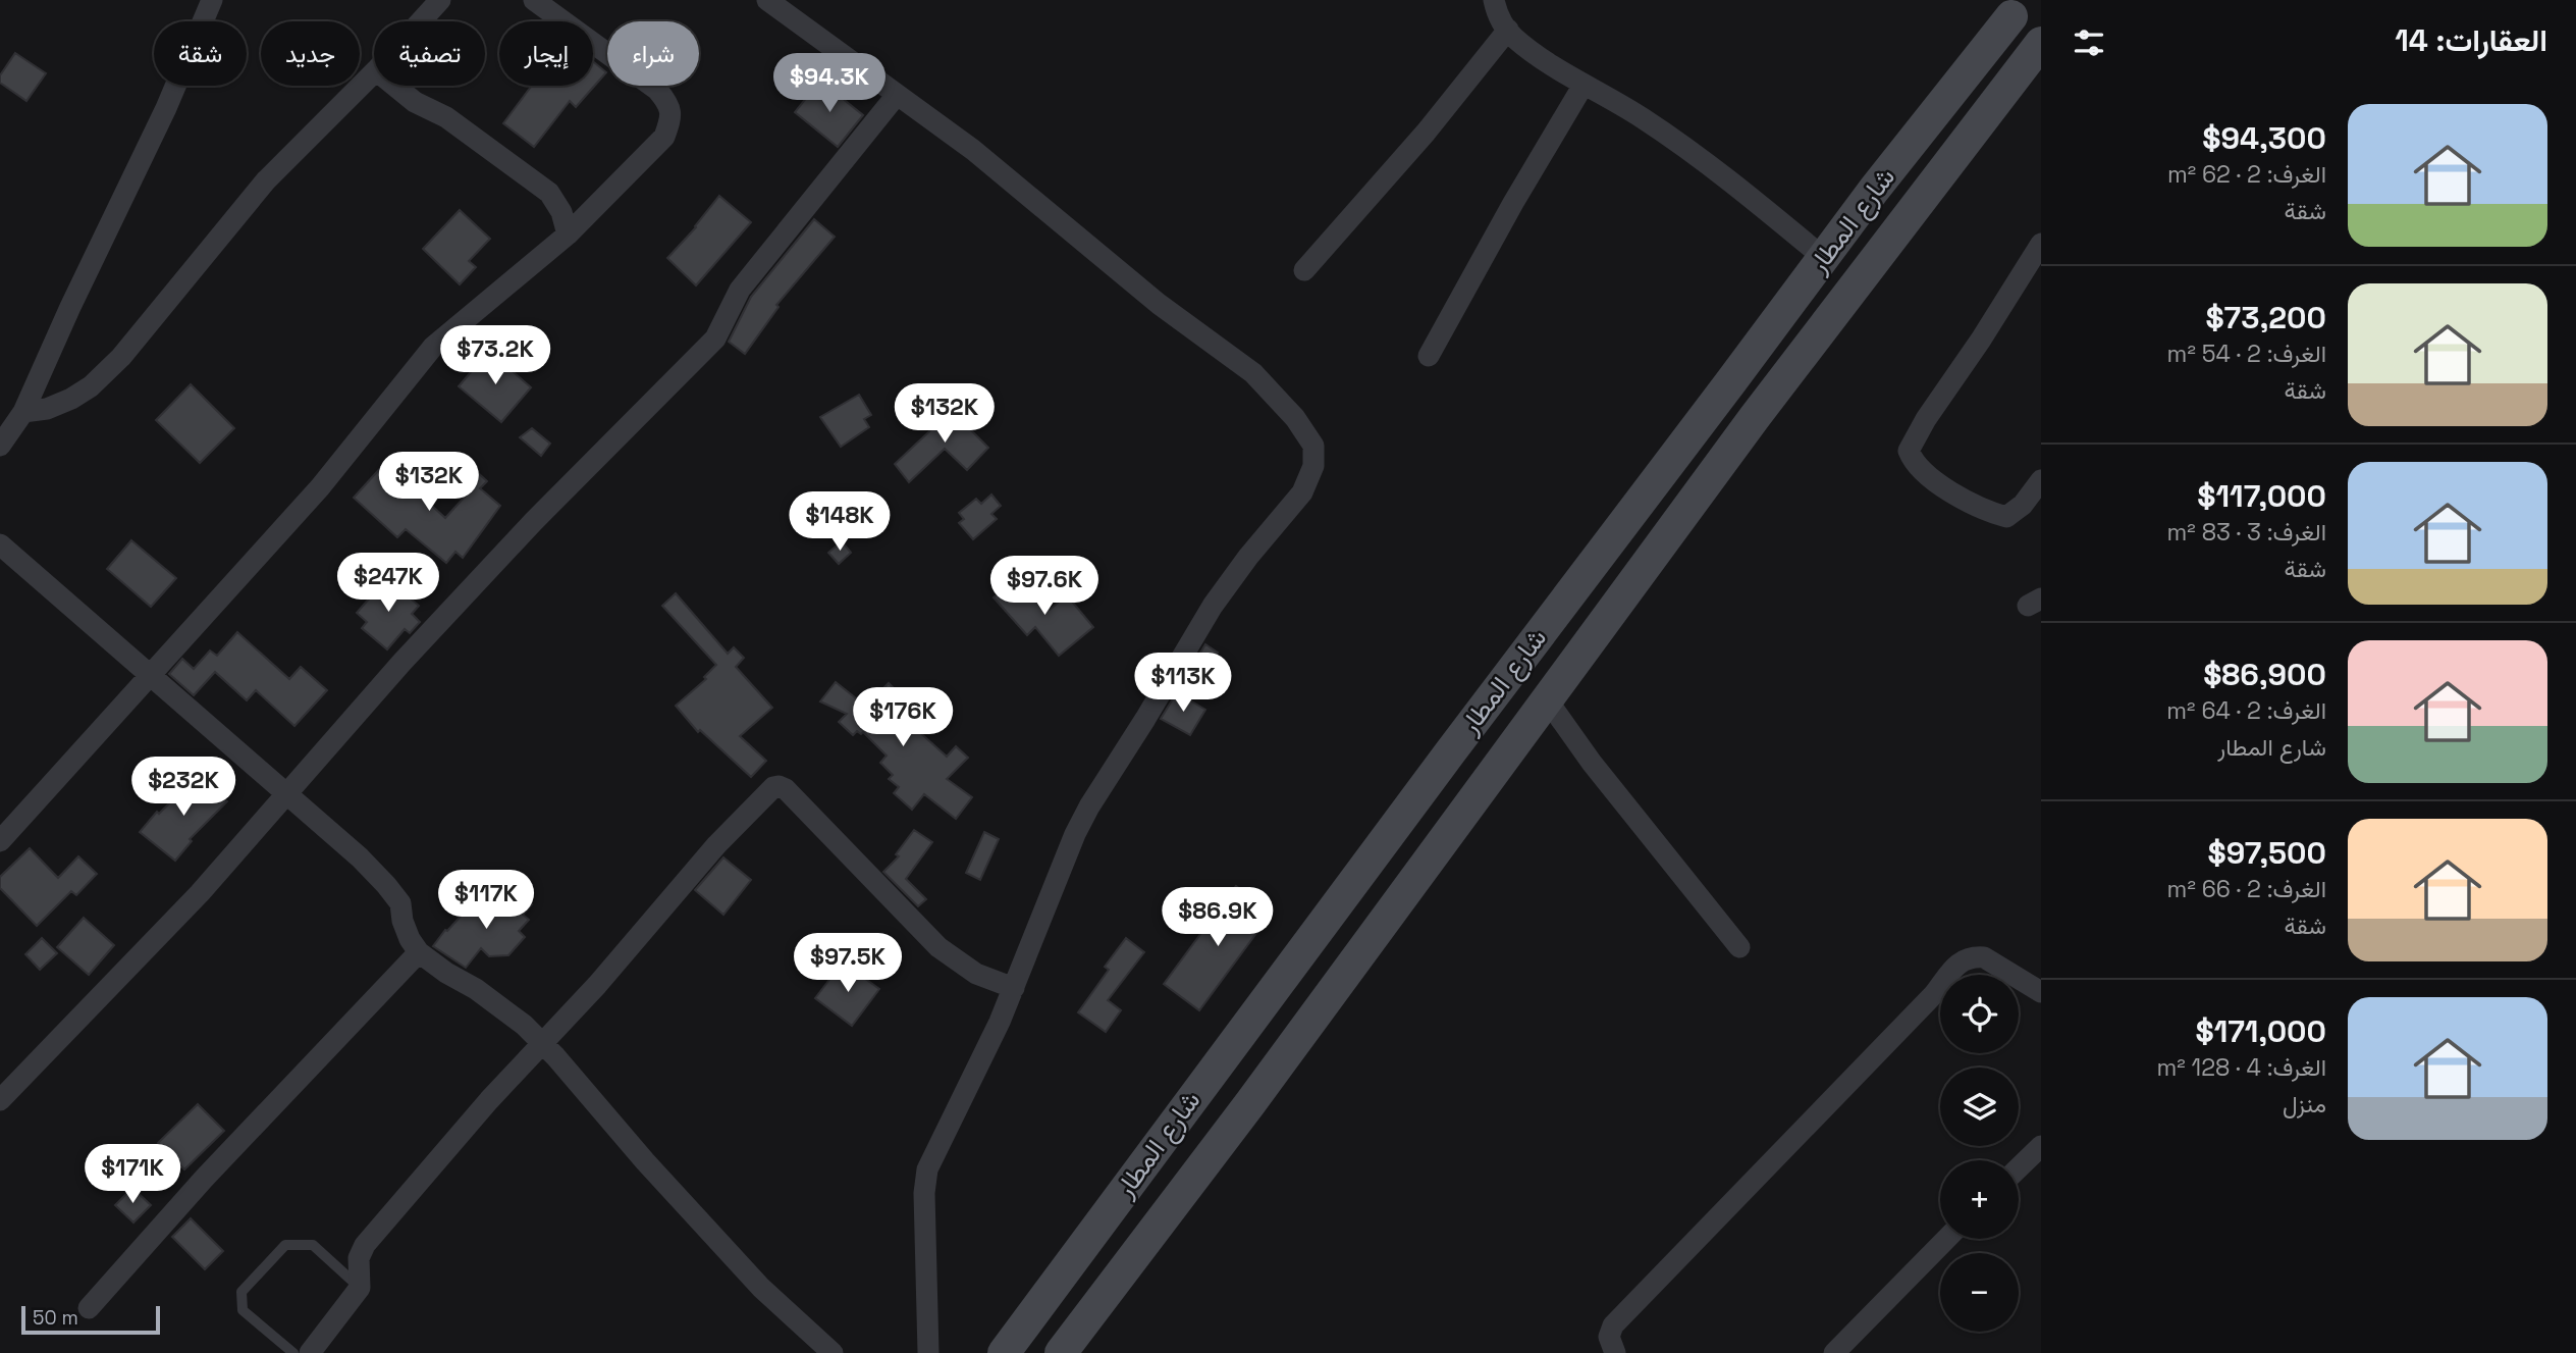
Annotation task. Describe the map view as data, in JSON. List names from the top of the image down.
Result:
{
  "streets": {
    "street": ["شارع المطار"]
  },
  "scale_bar": "50 m",
  "page": {
    "heading": "العقارات: 14",
    "chip": [
      "شراء",
      "إيجار",
      "تصفية",
      "جديد",
      "شقة"
    ],
    "price": [
      "$94.3K",
      "$73.2K",
      "$132K",
      "$132K",
      "$148K",
      "$247K",
      "$97.6K",
      "$113K",
      "$176K",
      "$232K",
      "$117K",
      "$86.9K",
      "$97.5K",
      "$171K"
    ],
    "list": [
      {
        "name": "$94,300",
        "note": "الغرف: 2 · 62 m² · شقة"
      },
      {
        "name": "$73,200",
        "note": "الغرف: 2 · 54 m² · شقة"
      },
      {
        "name": "$117,000",
        "note": "الغرف: 3 · 83 m² · شقة"
      },
      {
        "name": "$86,900",
        "note": "الغرف: 2 · 64 m² · شارع المطار"
      },
      {
        "name": "$97,500",
        "note": "الغرف: 2 · 66 m² · شقة"
      },
      {
        "name": "$171,000",
        "note": "الغرف: 4 · 128 m² · منزل"
      }
    ],
    "map_buttons": ["+", "−"],
    "scale": "50 m"
  }
}
